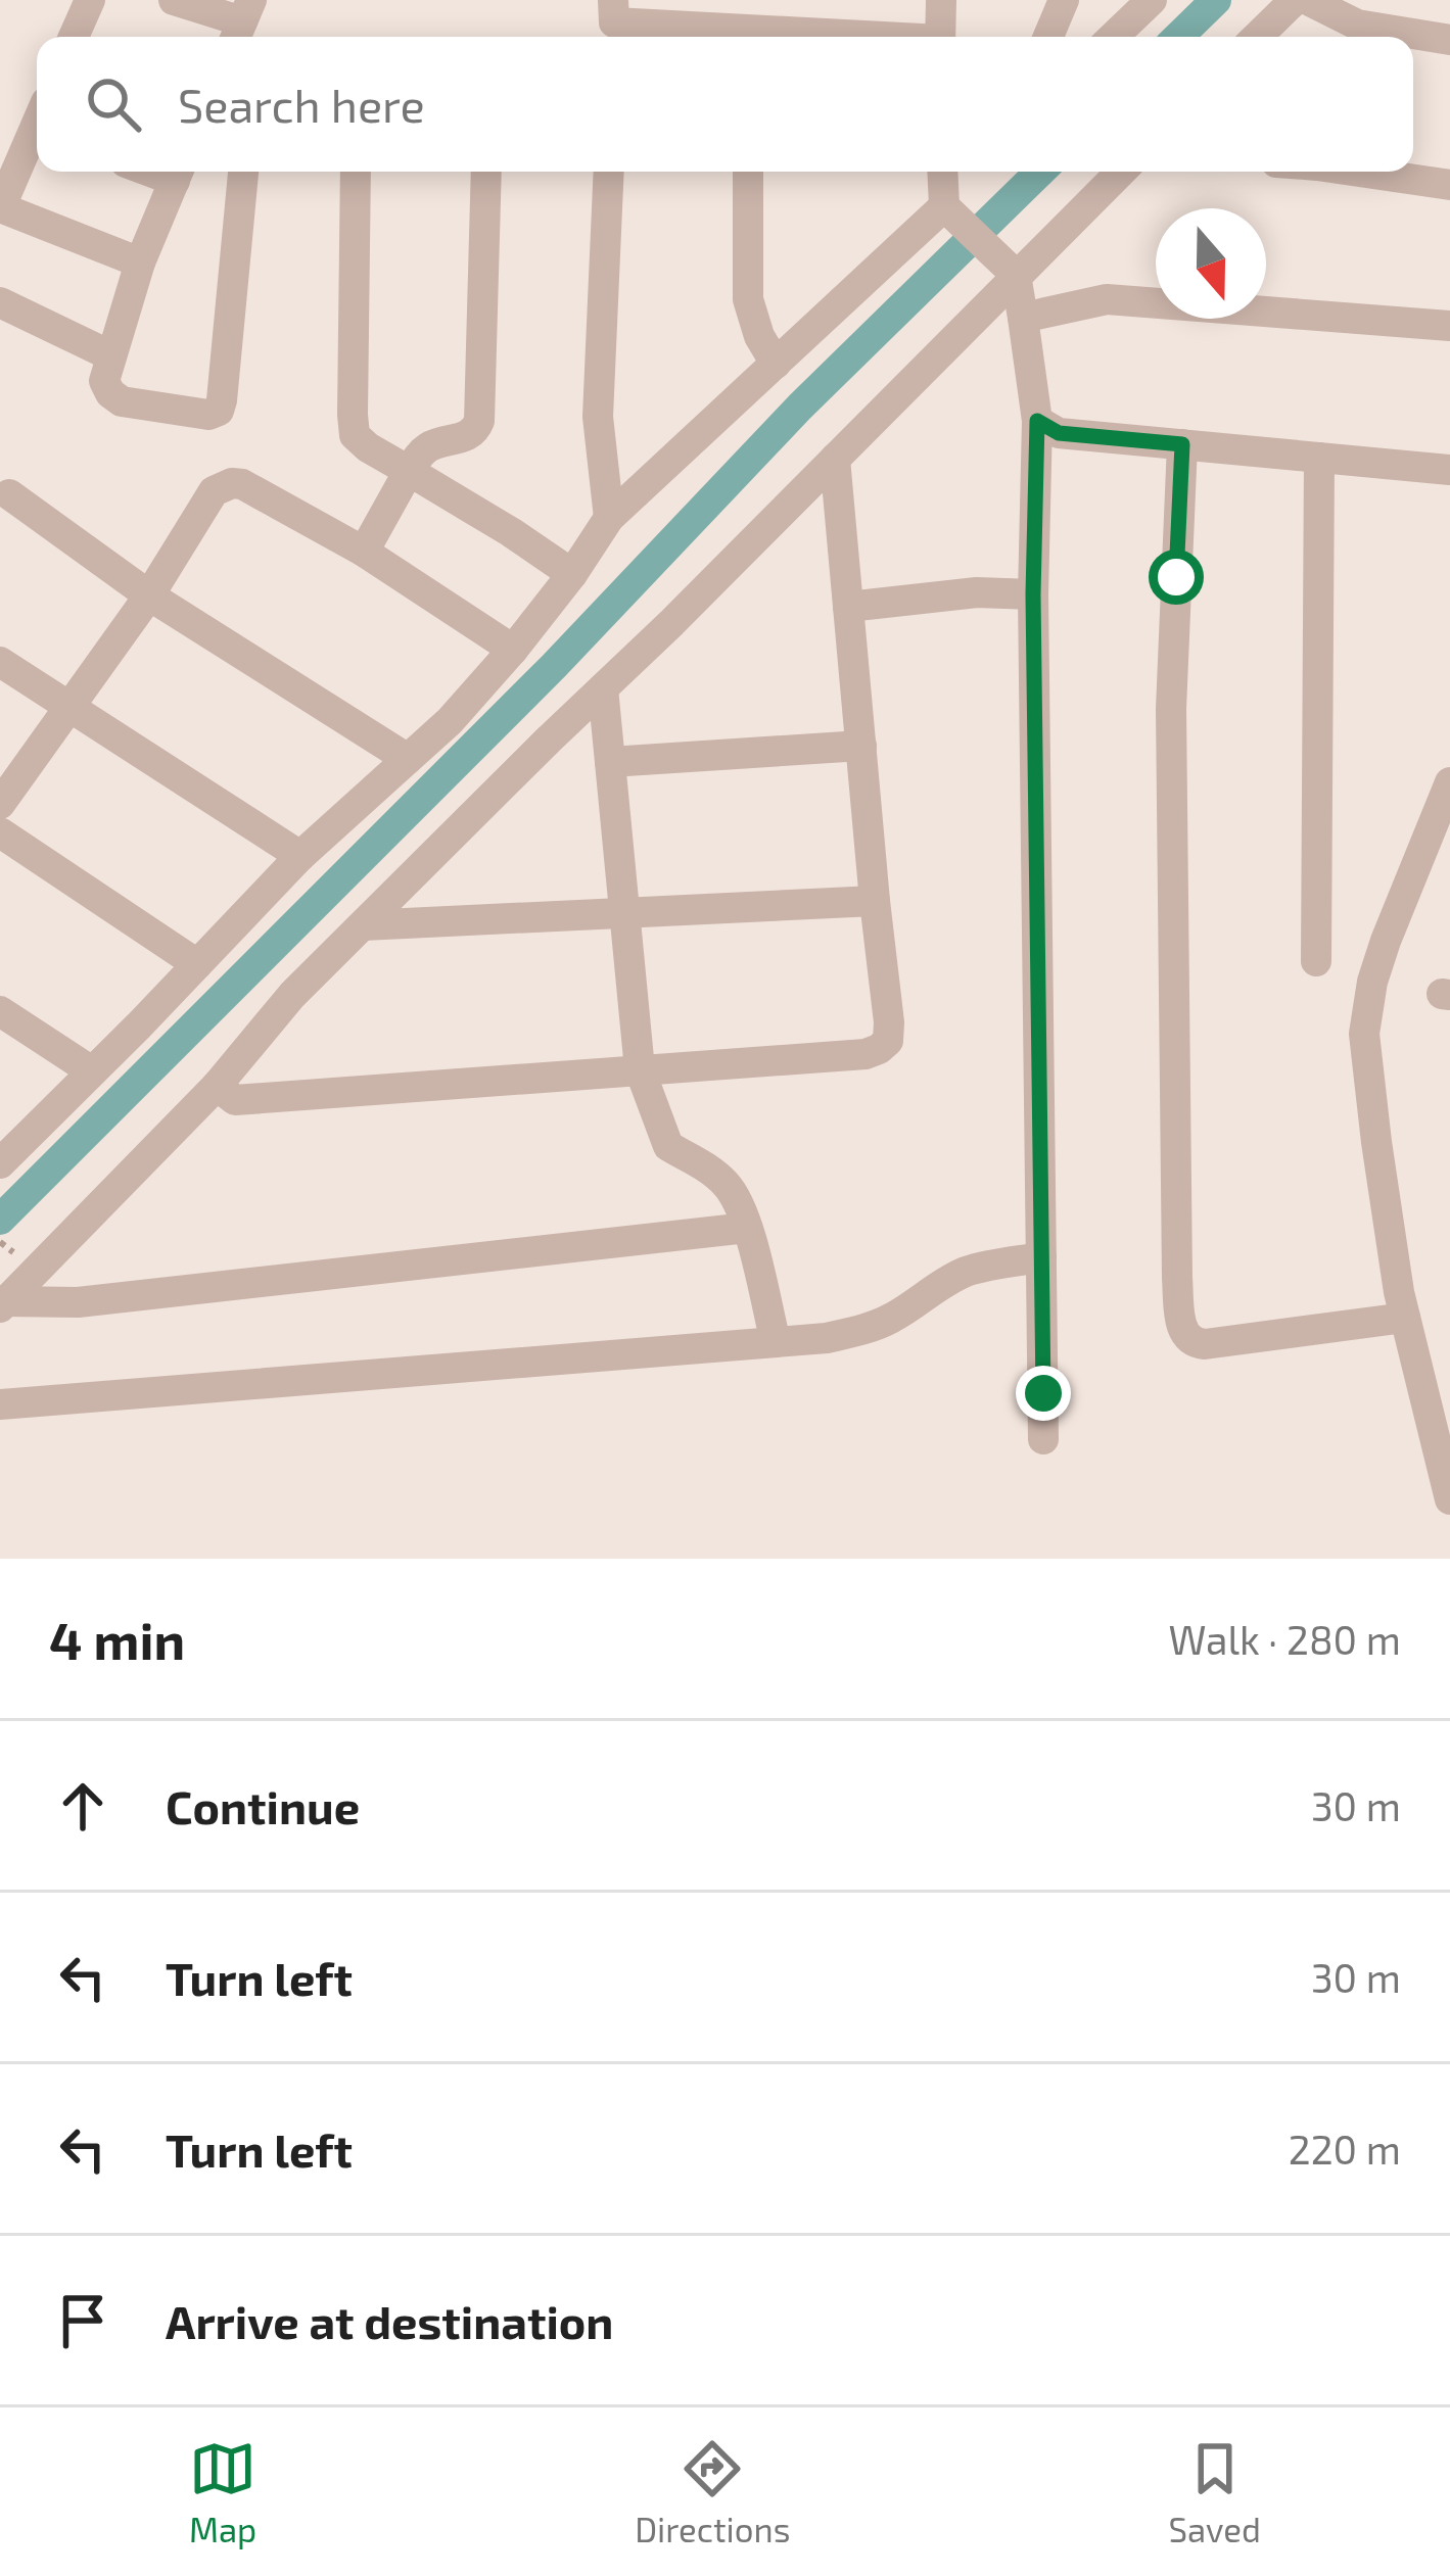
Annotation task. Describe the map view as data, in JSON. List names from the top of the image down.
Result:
{
  "north": "bottom",
  "page": {
    "search": "Search here",
    "heading": ["4 min", "Walk · 280 m"],
    "list": [
      ["Continue", "30 m"],
      ["Turn left", "30 m"],
      ["Turn left", "220 m"],
      "Arrive at destination"
    ],
    "nav": ["Map", "Directions", "Saved"]
  }
}
